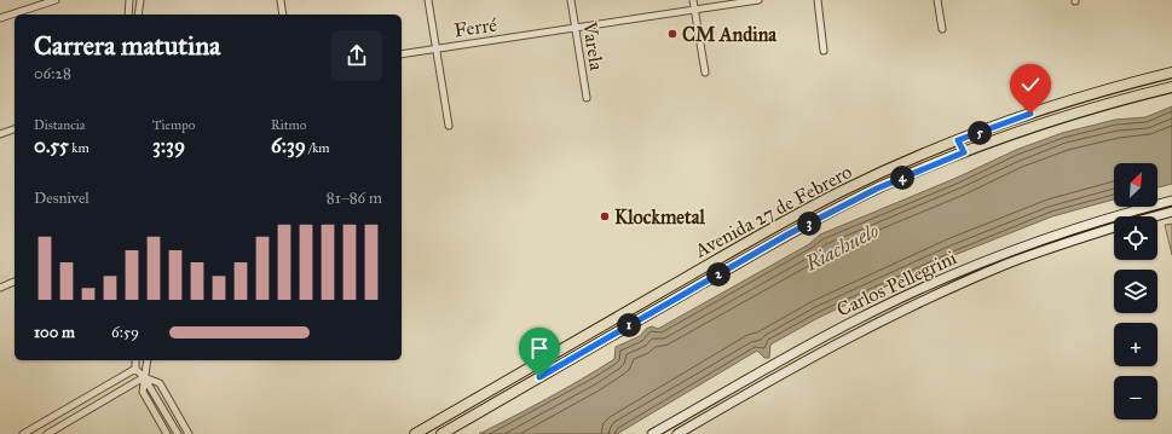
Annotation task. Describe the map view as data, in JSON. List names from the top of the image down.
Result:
{
  "streets": {
    "main road": ["Avenida 27 de Febrero", "Carlos Pellegrini"],
    "street": ["Ferré", "Varela"]
  },
  "crossings": [
    ["Ferré", "Varela"]
  ],
  "water": ["Riachuelo"],
  "places": ["CM Andina", "Klockmetal"],
  "north": "top right",
  "page": {
    "heading": ["Carrera matutina", "06:28"],
    "stats": [
      ["Distancia", "0.55 km"],
      ["Tiempo", "3:39"],
      ["Ritmo", "6:39 /km"]
    ],
    "pins": [
      "5",
      "4",
      "3",
      "2",
      "1"
    ],
    "map_buttons": ["+", "−"],
    "chart": ["Desnivel", "81–86 m"],
    "list": [
      {
        "name": "100 m",
        "note": "6:59"
      }
    ]
  }
}
